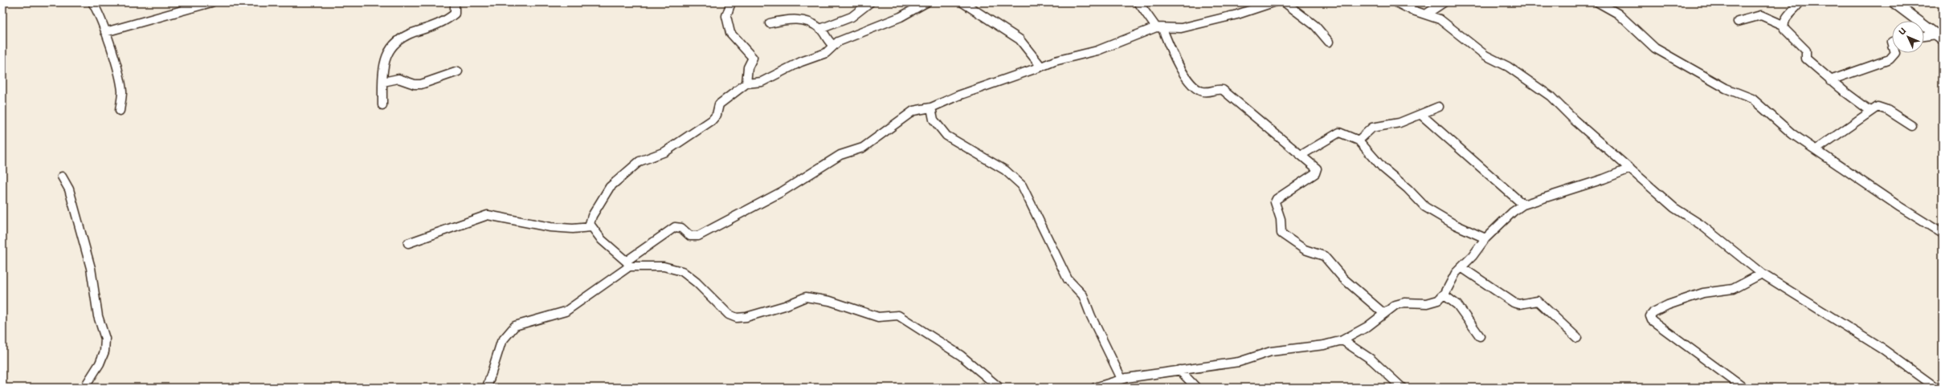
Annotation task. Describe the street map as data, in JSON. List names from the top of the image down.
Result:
{
  "north": "top left"
}
